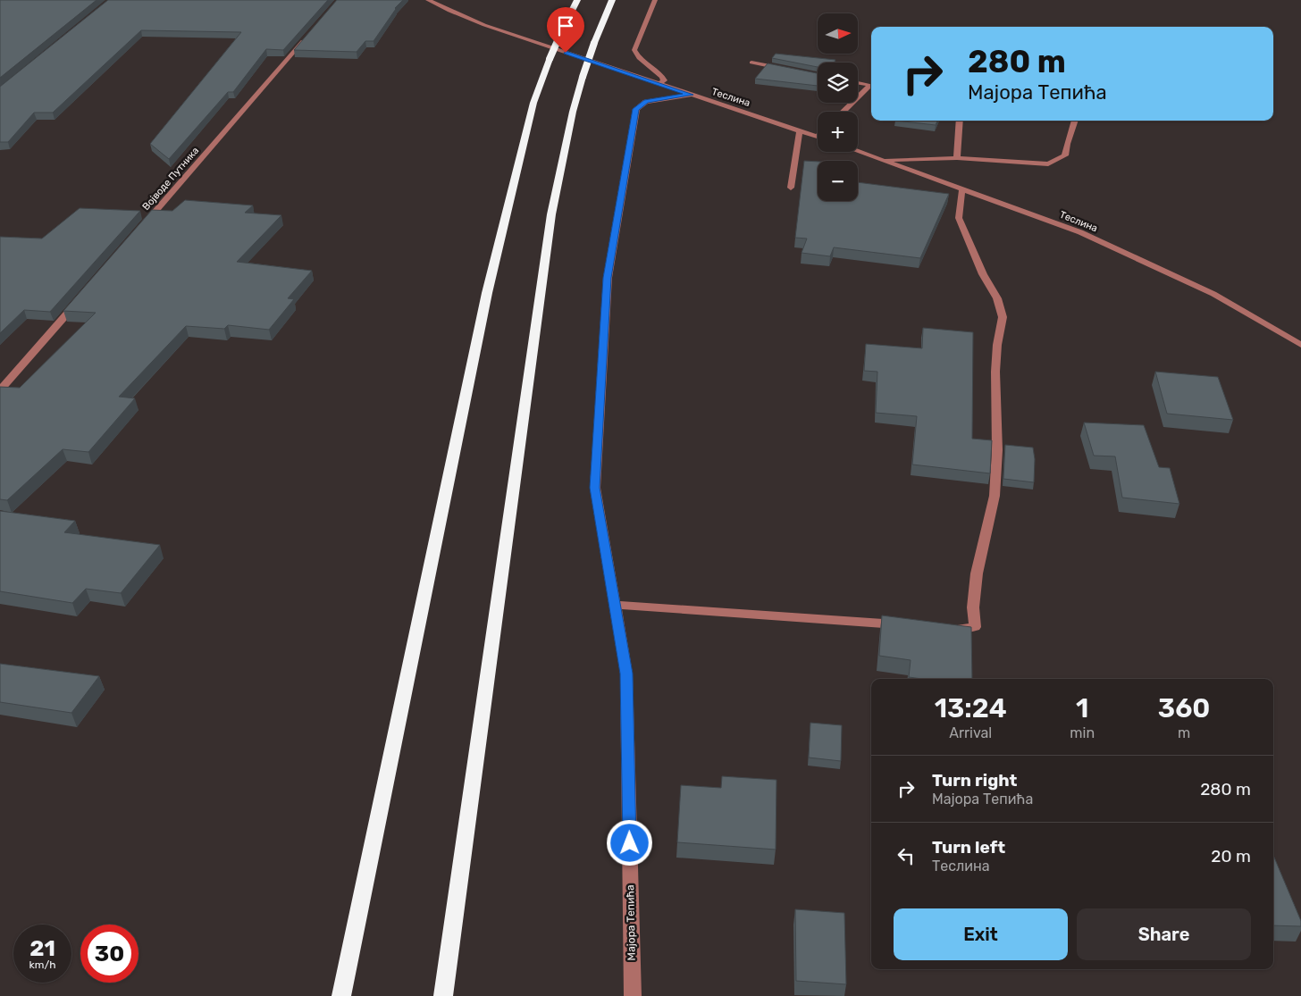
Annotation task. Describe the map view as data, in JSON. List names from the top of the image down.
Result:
{
  "streets": {
    "street": ["Теслина", "Војводе Путника", "Мајора Тепића"]
  },
  "crossings": [
    ["Теслина", "Мајора Тепића"]
  ],
  "north": "right",
  "page": {
    "map_buttons": ["+", "−"],
    "turn": ["280 m", "Мајора Тепића"],
    "eta": [
      "13:24",
      "Arrival",
      "1",
      "min",
      "360",
      "m"
    ],
    "list": [
      {
        "name": "Turn right",
        "note": "Мајора Тепића",
        "value": "280 m"
      },
      {
        "name": "Turn left",
        "note": "Теслина",
        "value": "20 m"
      }
    ],
    "buttons": ["Exit", "Share"],
    "speed": "21 km/h",
    "limit": "30"
  }
}
